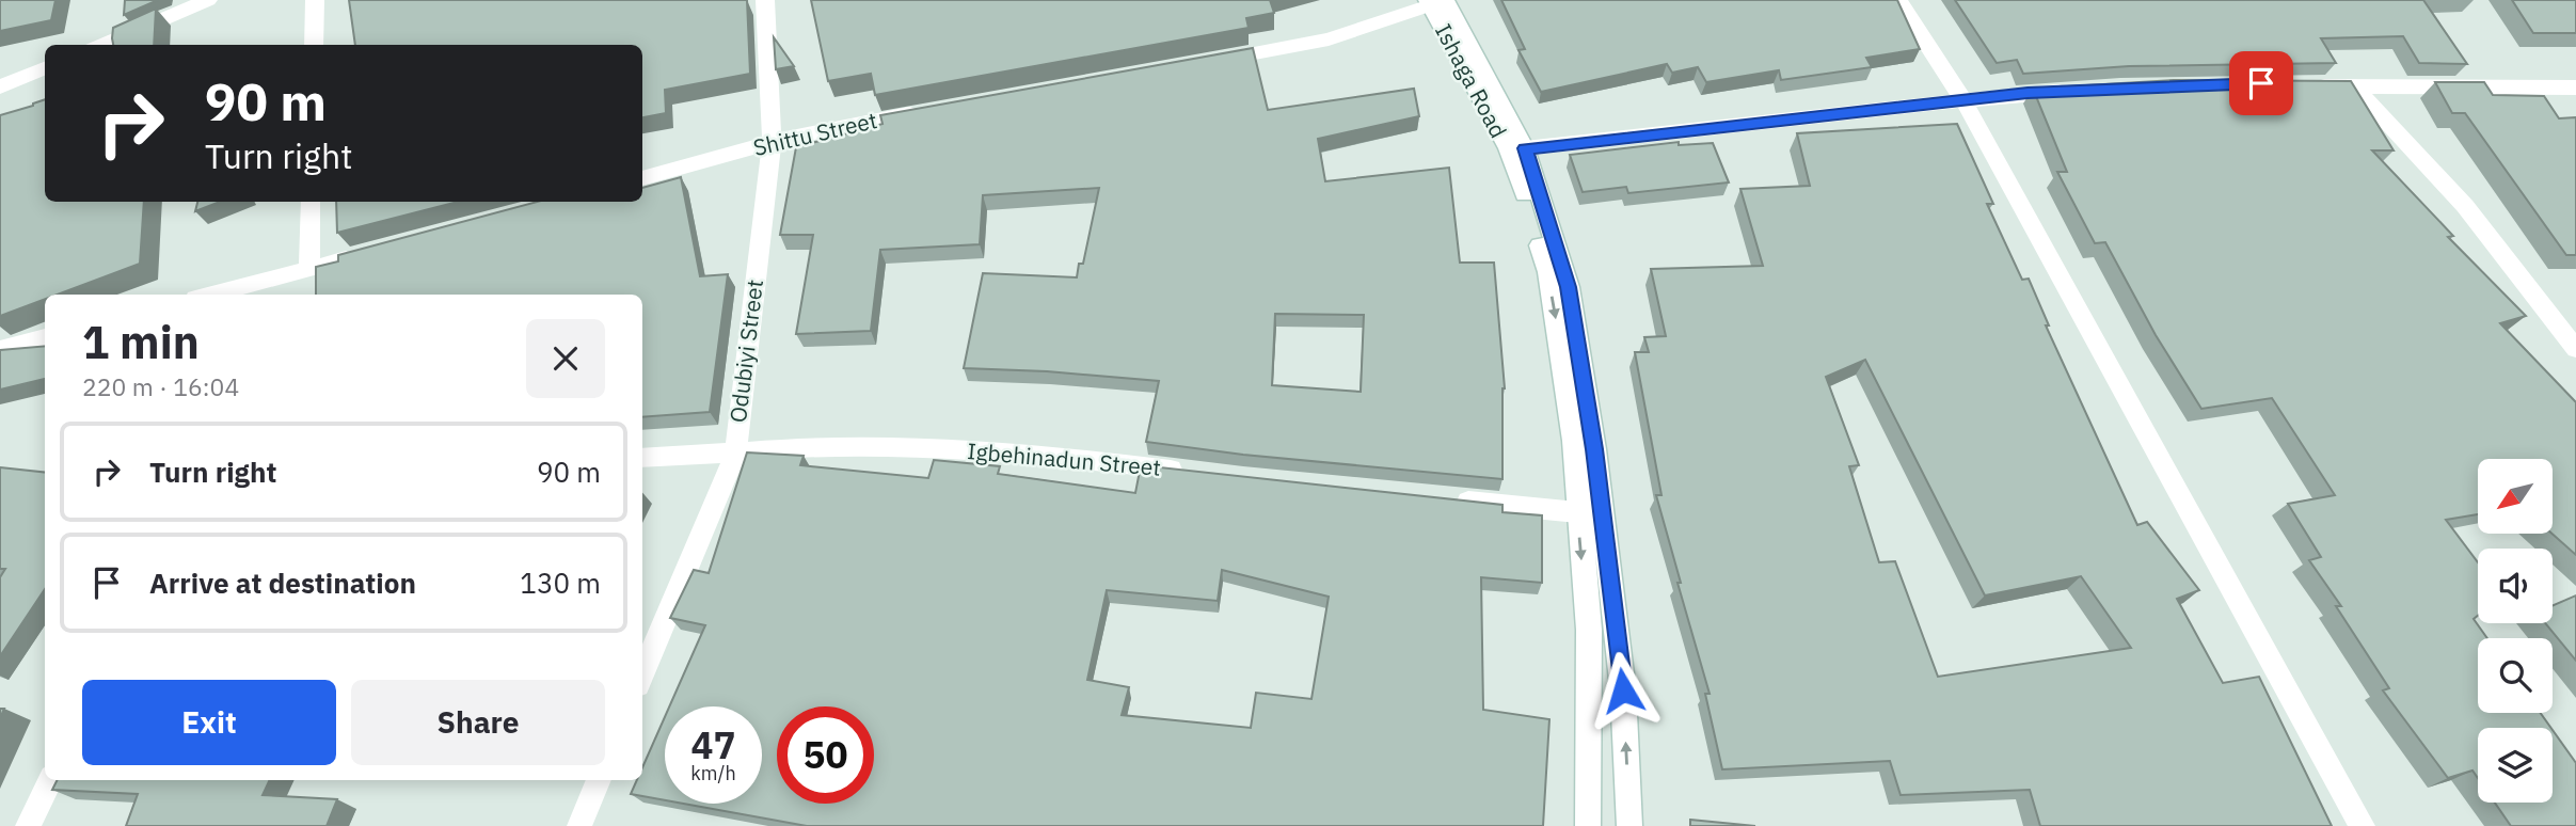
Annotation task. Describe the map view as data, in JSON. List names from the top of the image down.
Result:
{
  "streets": {
    "street": [
      "Ishaga Road",
      "Shittu Street",
      "Odubiyi Street",
      "Igbehinadun Street"
    ]
  },
  "crossings": [
    ["Shittu Street", "Odubiyi Street"],
    ["Odubiyi Street", "Igbehinadun Street"]
  ],
  "north": "bottom left",
  "page": {
    "turn": ["90 m", "Turn right"],
    "heading": ["1 min", "220 m · 16:04"],
    "list": [
      {
        "name": "Turn right",
        "value": "90 m"
      },
      {
        "name": "Arrive at destination",
        "value": "130 m"
      }
    ],
    "buttons": ["Exit", "Share"],
    "speed": "47 km/h",
    "limit": "50"
  }
}
